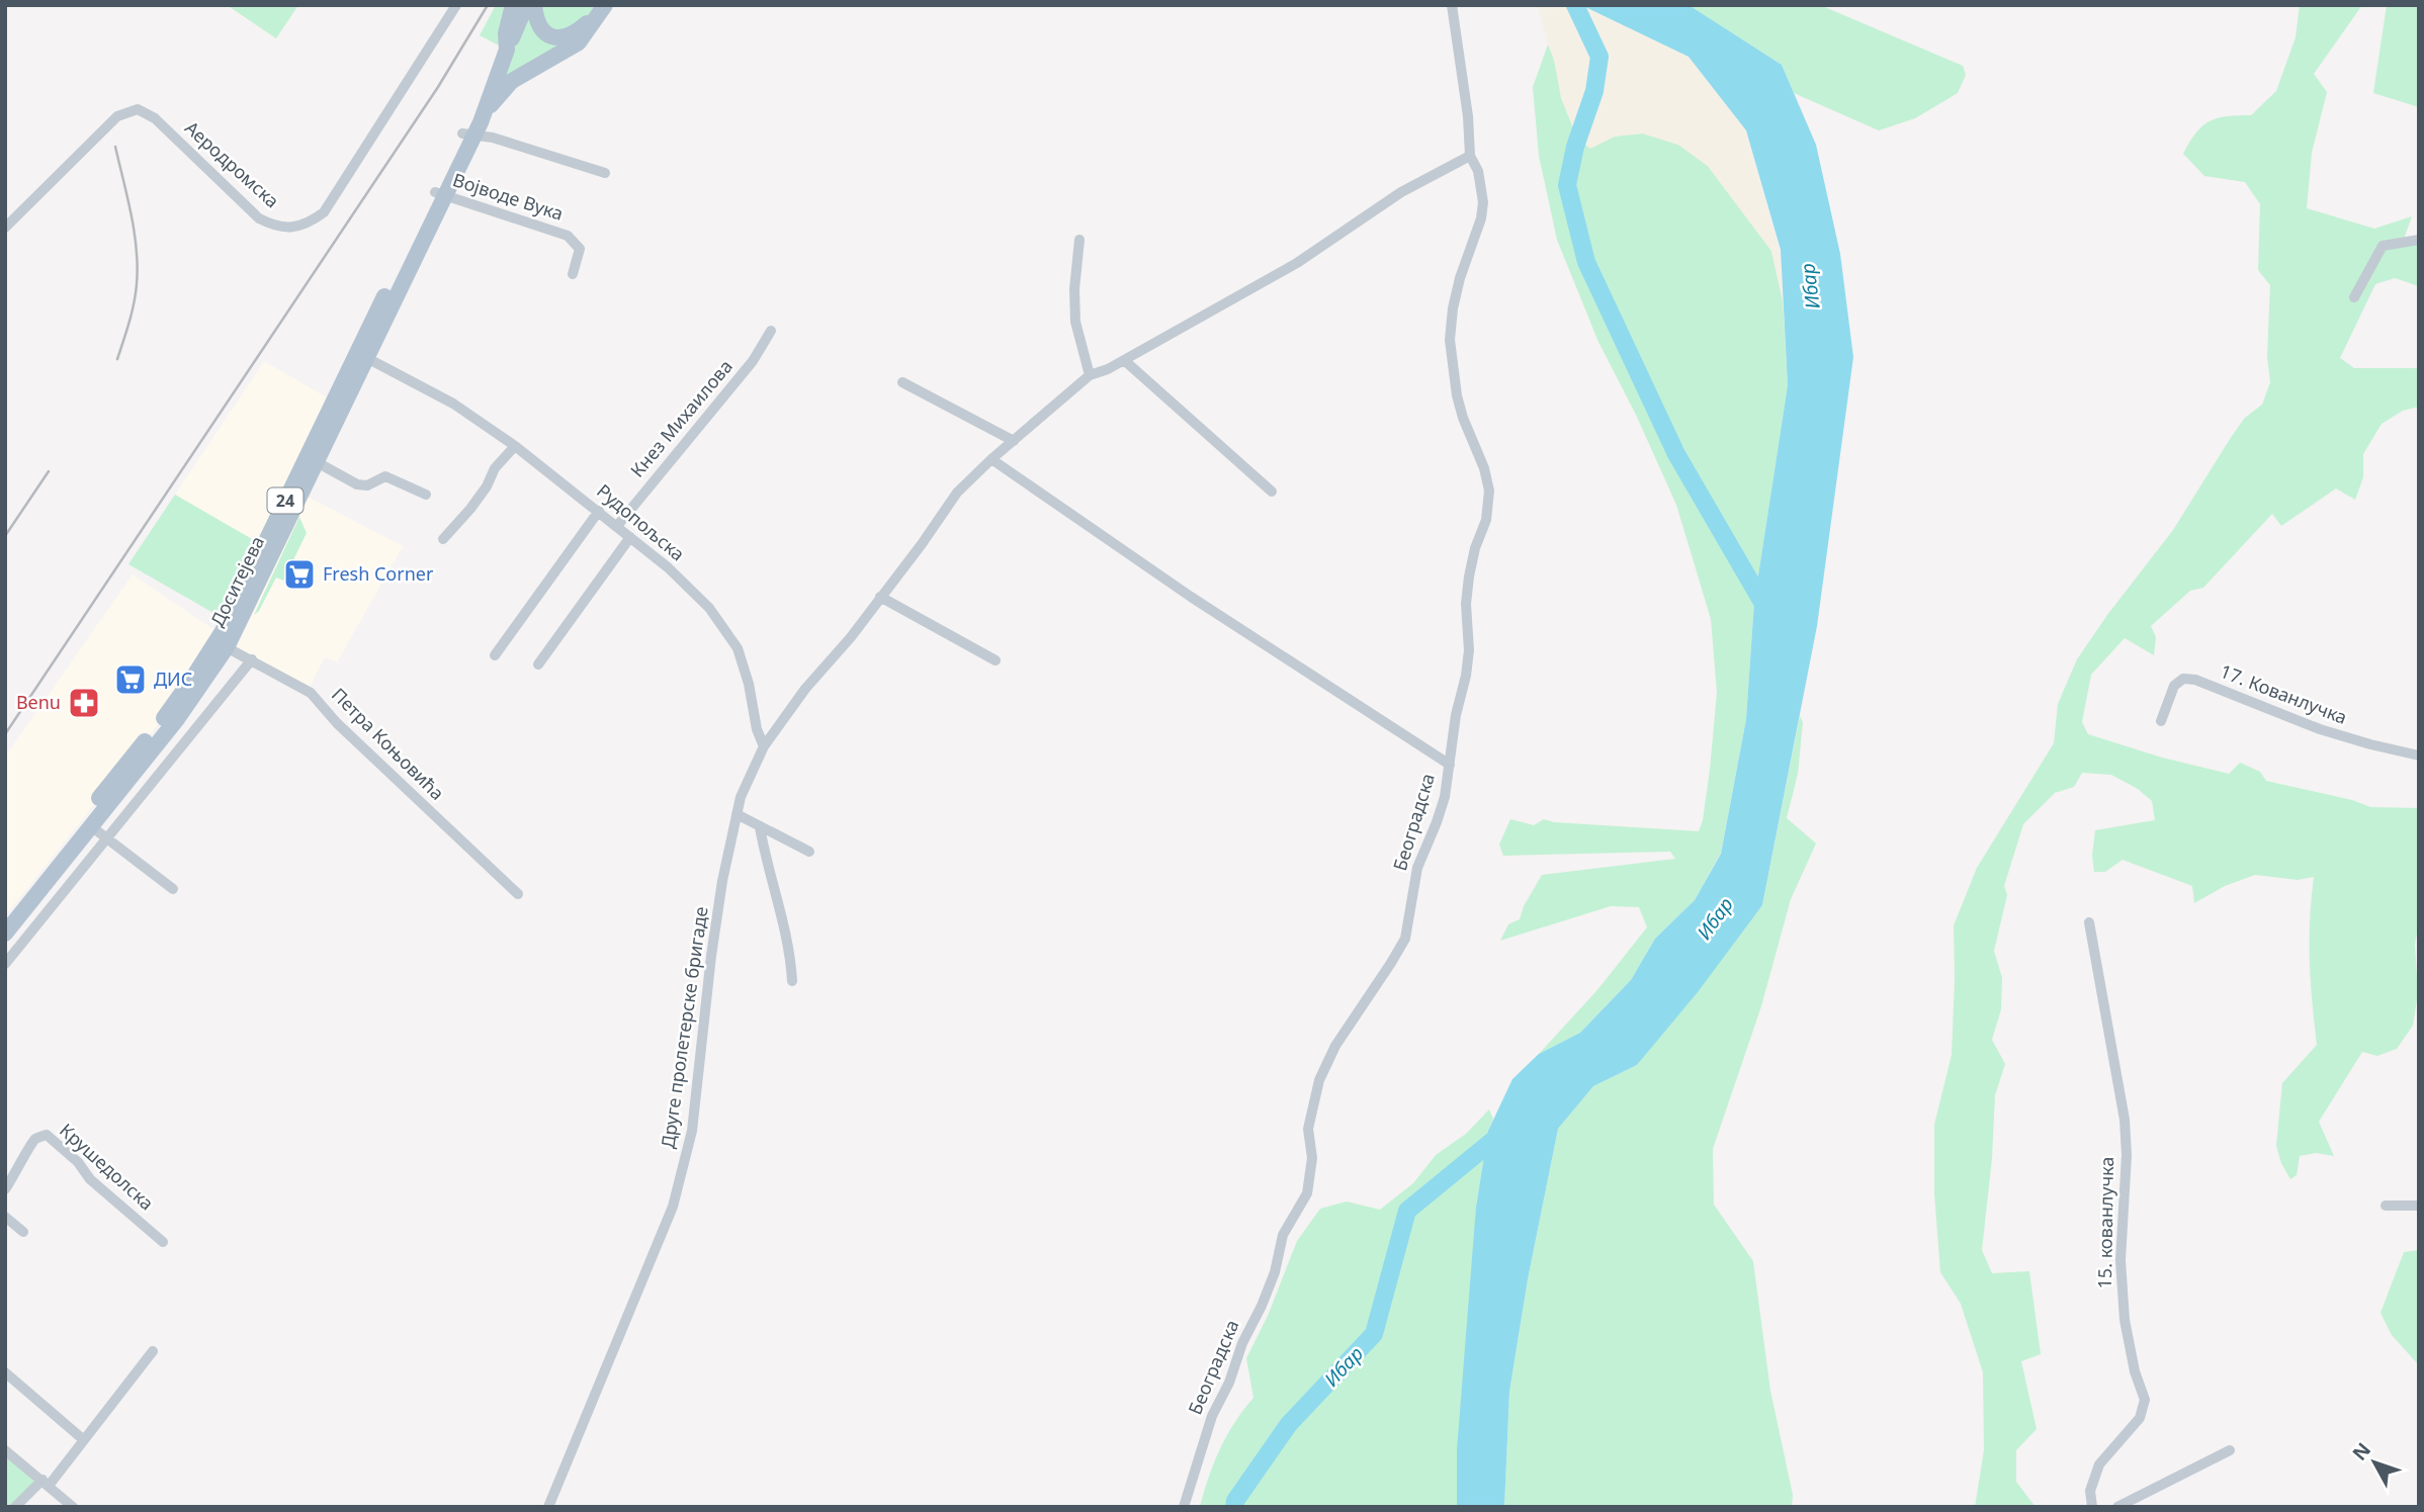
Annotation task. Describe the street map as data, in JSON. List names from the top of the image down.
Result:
{
  "streets": {
    "main road": ["24", "Доситејева"],
    "street": [
      "Аеродромска",
      "Војводе Вука",
      "Кнез Михаилова",
      "Рудопољска",
      "17. Кованлучка",
      "Петра Коњовића",
      "Београдска",
      "Друге пролетерске бригаде",
      "Крушедолска",
      "15. кованлучка"
    ]
  },
  "crossings": [
    ["Војводе Вука", "Доситејева"],
    ["Кнез Михаилова", "Рудопољска"],
    ["Рудопољска", "Доситејева"],
    ["Рудопољска", "Друге пролетерске бригаде"],
    ["Доситејева", "Петра Коњовића"]
  ],
  "water": ["Ибар"],
  "places": {
    "supermarket": ["Fresh Corner", "ДИС"],
    "pharmacy": ["Benu"]
  },
  "north": "top left"
}
